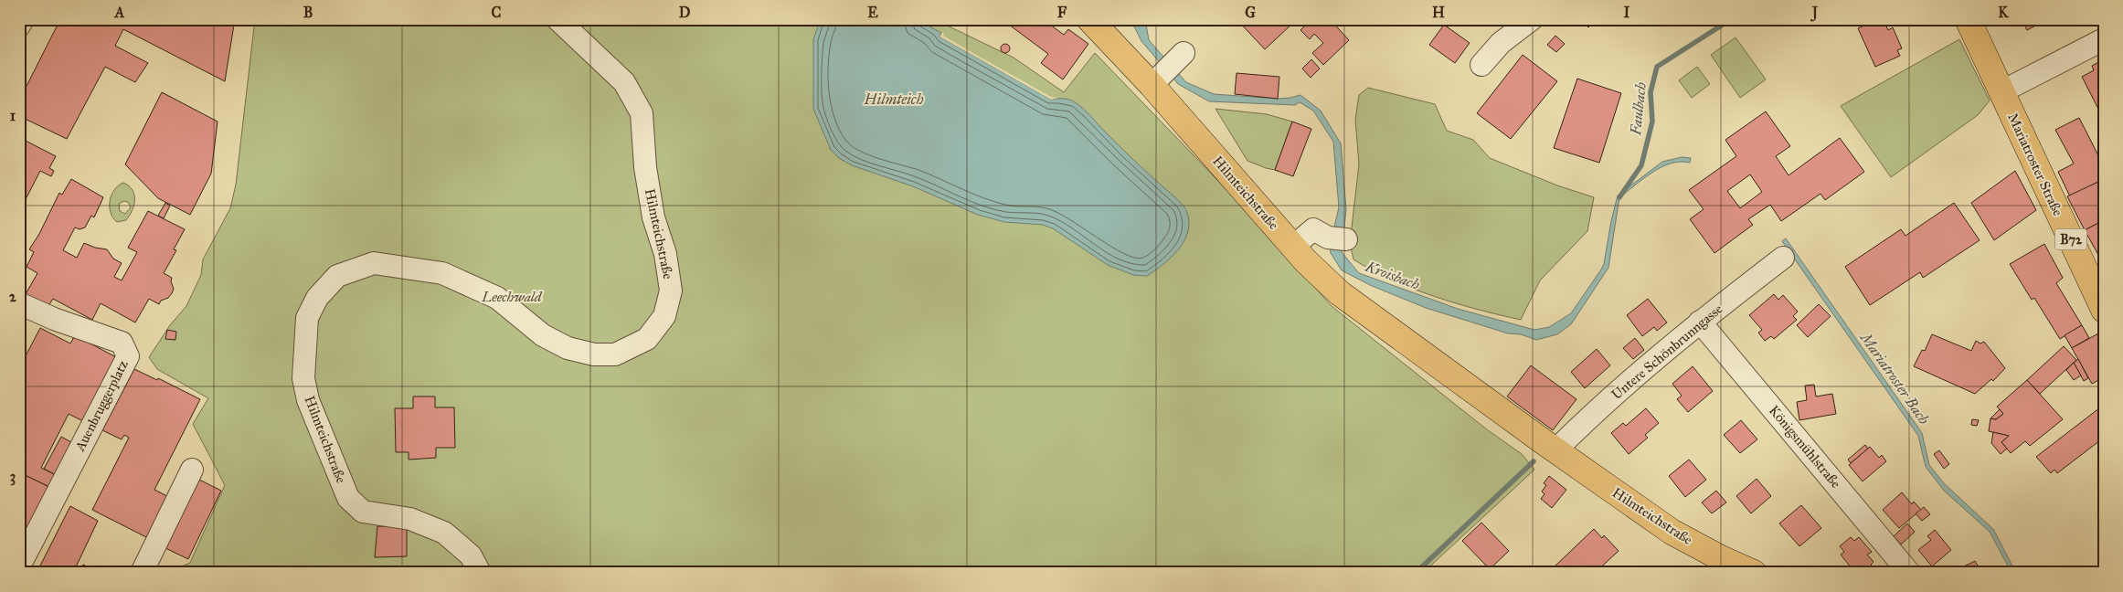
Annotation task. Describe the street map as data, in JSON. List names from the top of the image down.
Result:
{
  "streets": {
    "main road": ["Mariatroster Straße", "Hilmteichstraße", "B72"],
    "street": ["Untere Schönbrunngasse", "Auenbruggerplatz", "Königsmühlstraße"]
  },
  "crossings": [
    ["Hilmteichstraße", "Untere Schönbrunngasse"],
    ["Untere Schönbrunngasse", "Königsmühlstraße"]
  ],
  "water": [
    "Hilmteich",
    "Faulbach",
    "Kroisbach",
    "Mariatroster Bach"
  ],
  "parks": ["Leechwald"],
  "grid": {
    "columns": [
      "A",
      "B",
      "C",
      "D",
      "E",
      "F",
      "G",
      "H",
      "I",
      "J",
      "K"
    ],
    "rows": ["1", "2", "3"]
  }
}
